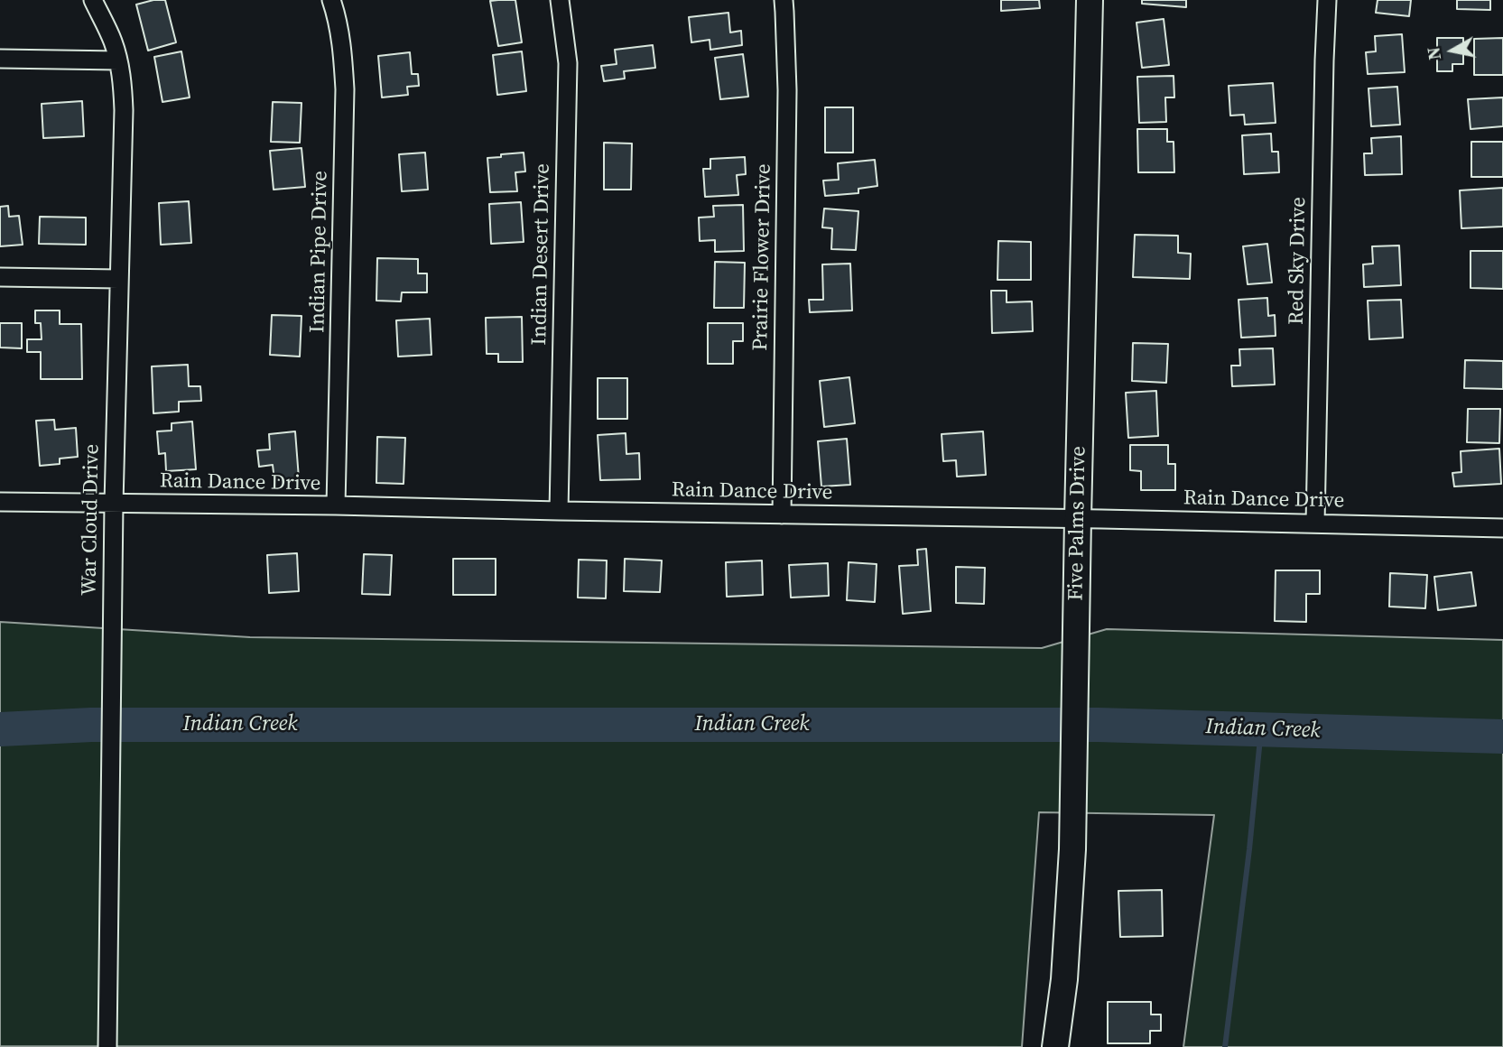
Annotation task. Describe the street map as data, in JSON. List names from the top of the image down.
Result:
{
  "streets": {
    "street": [
      "Indian Pipe Drive",
      "Indian Desert Drive",
      "Prairie Flower Drive",
      "Red Sky Drive",
      "Rain Dance Drive",
      "War Cloud Drive",
      "Five Palms Drive"
    ]
  },
  "crossings": [
    ["Indian Pipe Drive", "Rain Dance Drive"],
    ["Indian Desert Drive", "Rain Dance Drive"],
    ["Prairie Flower Drive", "Rain Dance Drive"],
    ["Red Sky Drive", "Rain Dance Drive"],
    ["Rain Dance Drive", "War Cloud Drive"],
    ["Rain Dance Drive", "Five Palms Drive"]
  ],
  "water": ["Indian Creek"],
  "north": "left"
}
